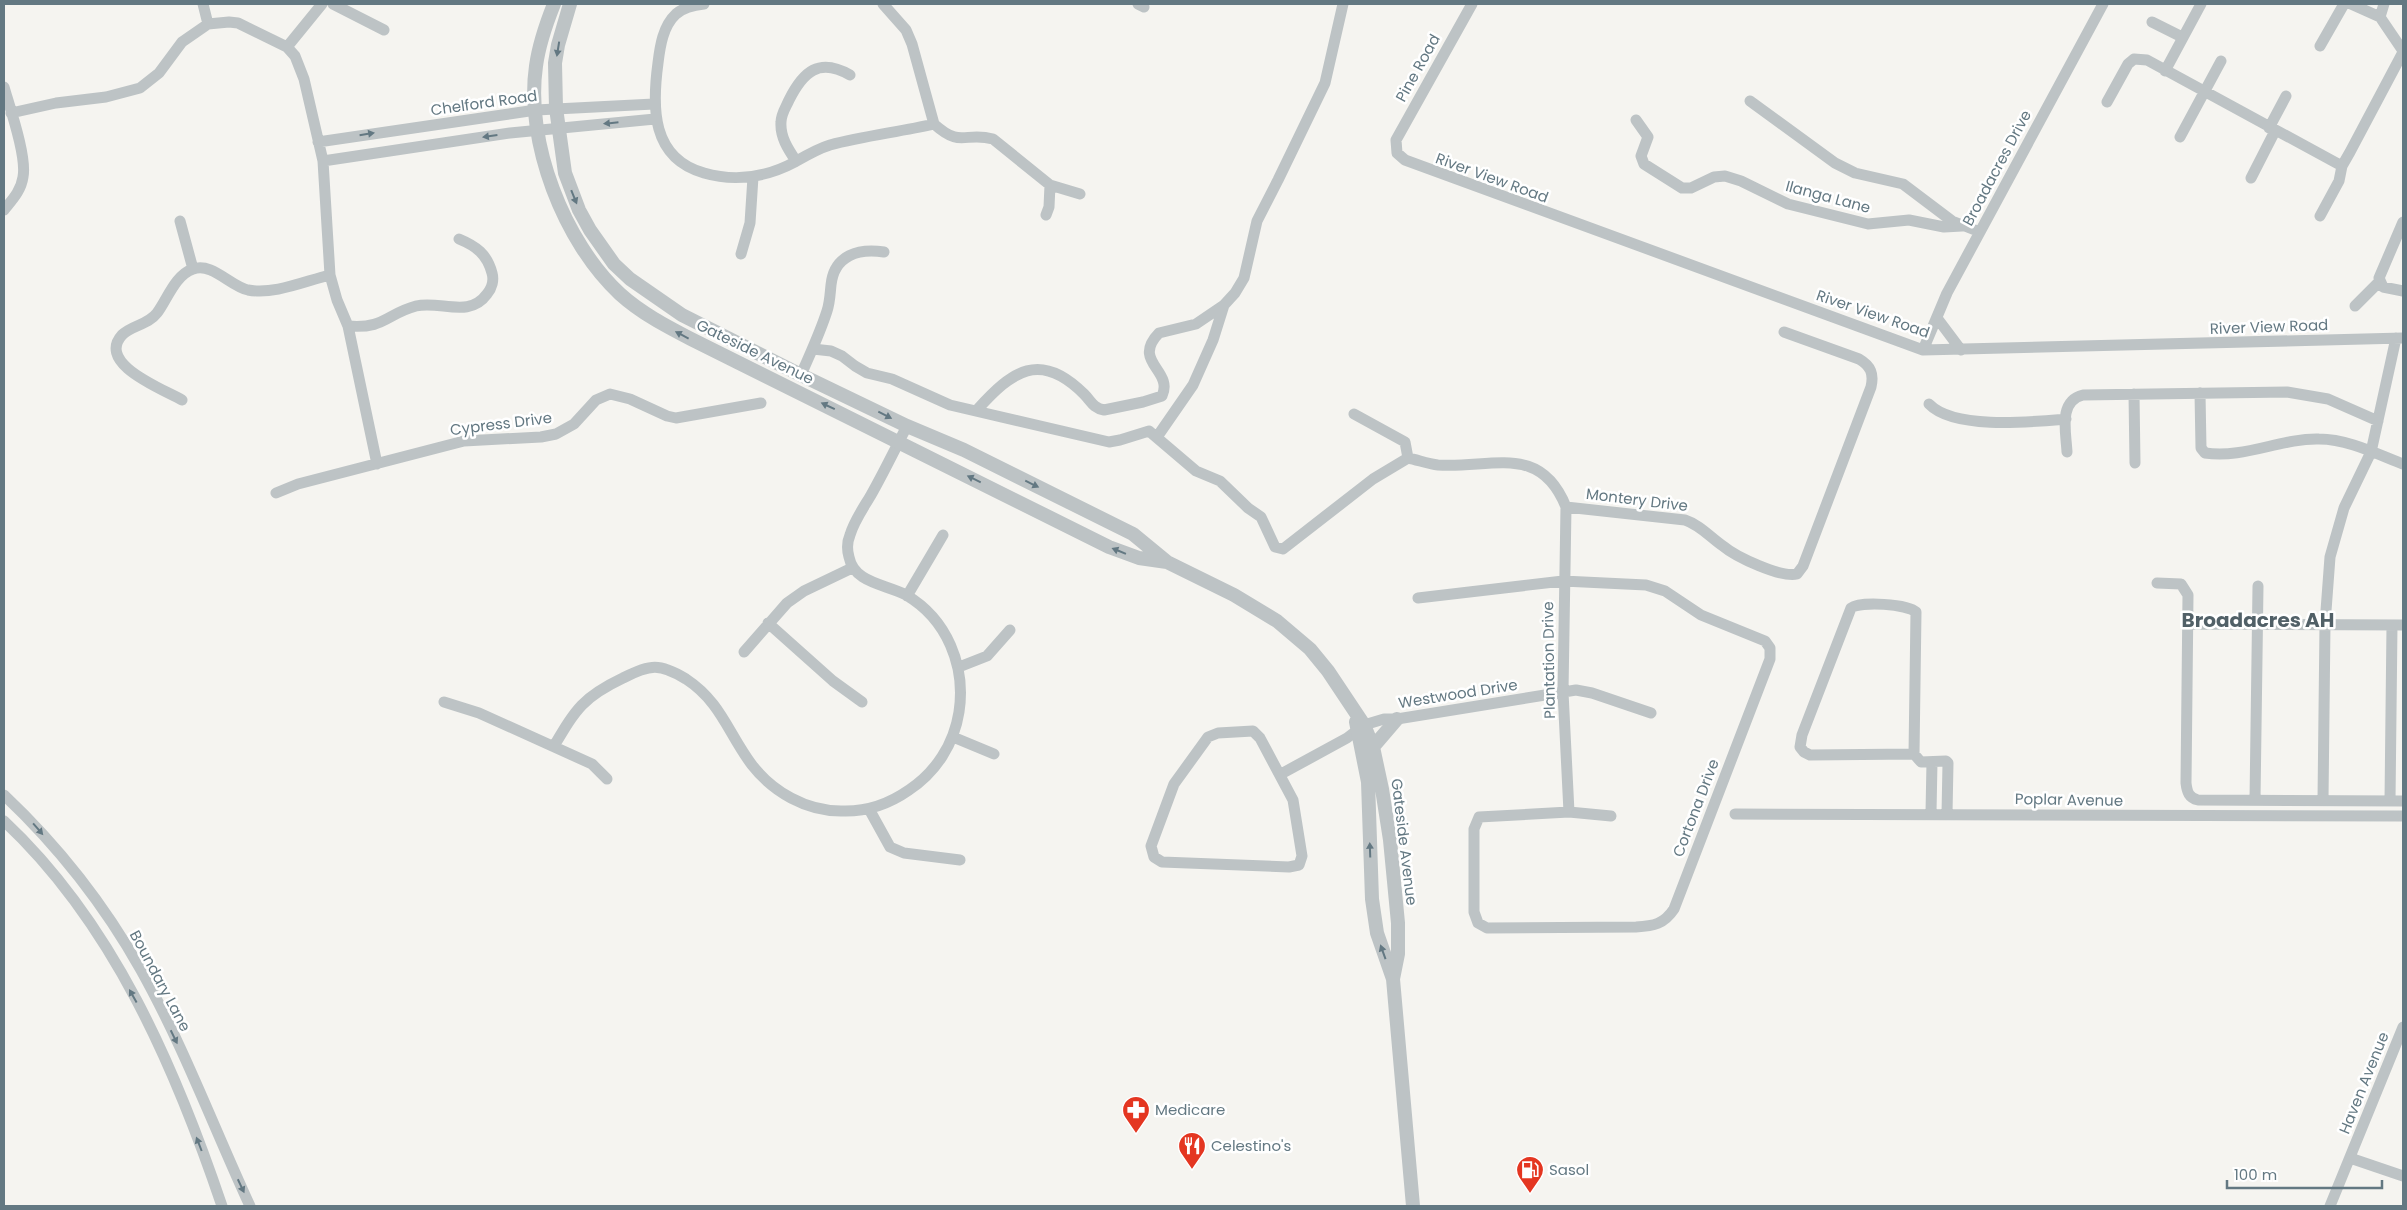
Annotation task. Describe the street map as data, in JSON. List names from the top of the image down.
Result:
{
  "streets": {
    "street": [
      "Pine Road",
      "Chelford Road",
      "Broadacres Drive",
      "River View Road",
      "Ilanga Lane",
      "Gateside Avenue",
      "Cypress Drive",
      "Montery Drive",
      "Plantation Drive",
      "Westwood Drive",
      "Poplar Avenue",
      "Cortona Drive",
      "Boundary Lane",
      "Haven Avenue"
    ]
  },
  "crossings": [
    ["Pine Road", "River View Road"],
    ["Chelford Road", "Gateside Avenue"],
    ["Broadacres Drive", "River View Road"],
    ["Broadacres Drive", "Ilanga Lane"],
    ["Gateside Avenue", "Westwood Drive"],
    ["Montery Drive", "Plantation Drive"],
    ["Plantation Drive", "Westwood Drive"],
    ["Plantation Drive", "Cortona Drive"]
  ],
  "districts": ["Broadacres AH"],
  "places": {
    "pharmacy": ["Medicare"],
    "restaurant": ["Celestino's"],
    "fuel station": ["Sasol"]
  },
  "scale_bar": "100 m"
}
